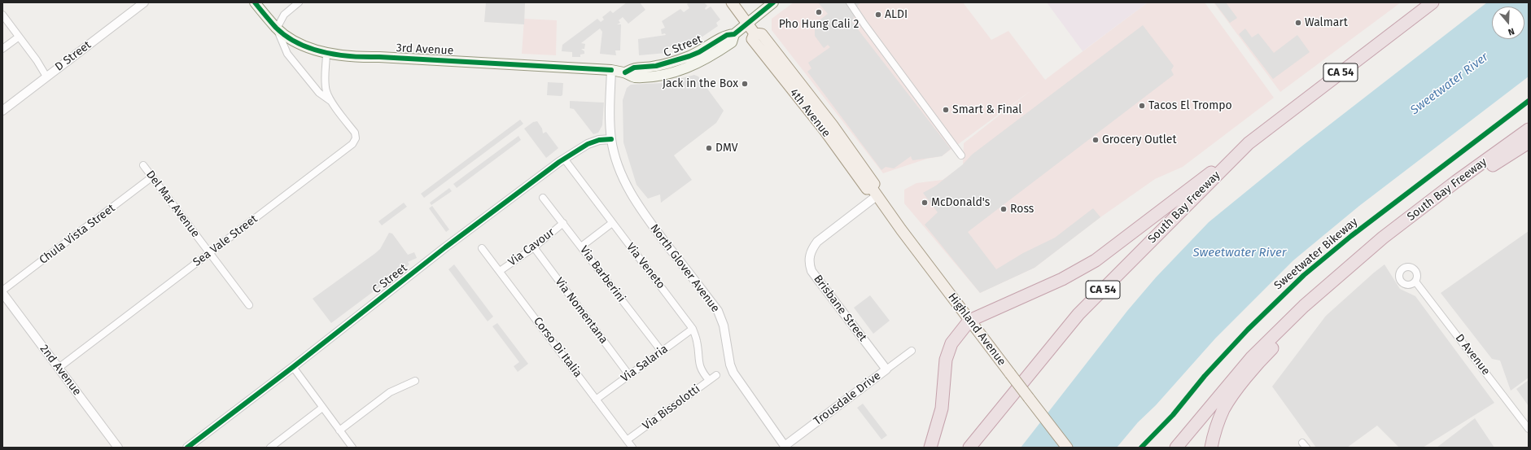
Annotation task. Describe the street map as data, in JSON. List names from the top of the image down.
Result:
{
  "streets": {
    "highway": ["CA 54", "South Bay Freeway"],
    "main road": [
      "C Street",
      "3rd Avenue",
      "4th Avenue",
      "Highland Avenue"
    ],
    "street": [
      "D Street",
      "Del Mar Avenue",
      "Chula Vista Street",
      "Sea Vale Street",
      "Via Cavour",
      "Via Veneto",
      "North Glover Avenue",
      "Via Barberini",
      "Brisbane Street",
      "Via Nomentana",
      "Corso Di Italia",
      "D Avenue",
      "Via Salaria",
      "2nd Avenue",
      "Trousdale Drive",
      "Via Bissolotti"
    ],
    "cycle path": ["Sweetwater Bikeway"]
  },
  "crossings": [
    ["C Street", "3rd Avenue"],
    ["C Street", "4th Avenue"],
    ["C Street", "Via Veneto"],
    ["C Street", "North Glover Avenue"],
    ["3rd Avenue", "Sea Vale Street"],
    ["3rd Avenue", "North Glover Avenue"],
    ["4th Avenue", "Brisbane Street"],
    ["4th Avenue", "Highland Avenue"],
    ["Del Mar Avenue", "Chula Vista Street"],
    ["Del Mar Avenue", "Sea Vale Street"],
    ["Sea Vale Street", "2nd Avenue"],
    ["Via Cavour", "Via Barberini"],
    ["Via Cavour", "Via Nomentana"],
    ["Via Cavour", "Corso Di Italia"],
    ["Via Veneto", "Via Salaria"],
    ["Via Veneto", "Via Bissolotti"],
    ["North Glover Avenue", "Trousdale Drive"],
    ["Via Barberini", "Via Salaria"],
    ["Brisbane Street", "Trousdale Drive"],
    ["Via Nomentana", "Via Salaria"],
    ["Corso Di Italia", "Via Salaria"],
    ["Corso Di Italia", "Via Bissolotti"]
  ],
  "water": ["Sweetwater River"],
  "places": [
    "Pho Hung Cali 2",
    "ALDI",
    "Walmart",
    "Jack in the Box",
    "Tacos El Trompo",
    "Smart & Final",
    "Grocery Outlet",
    "DMV",
    "McDonald's",
    "Ross"
  ],
  "north": "bottom"
}
